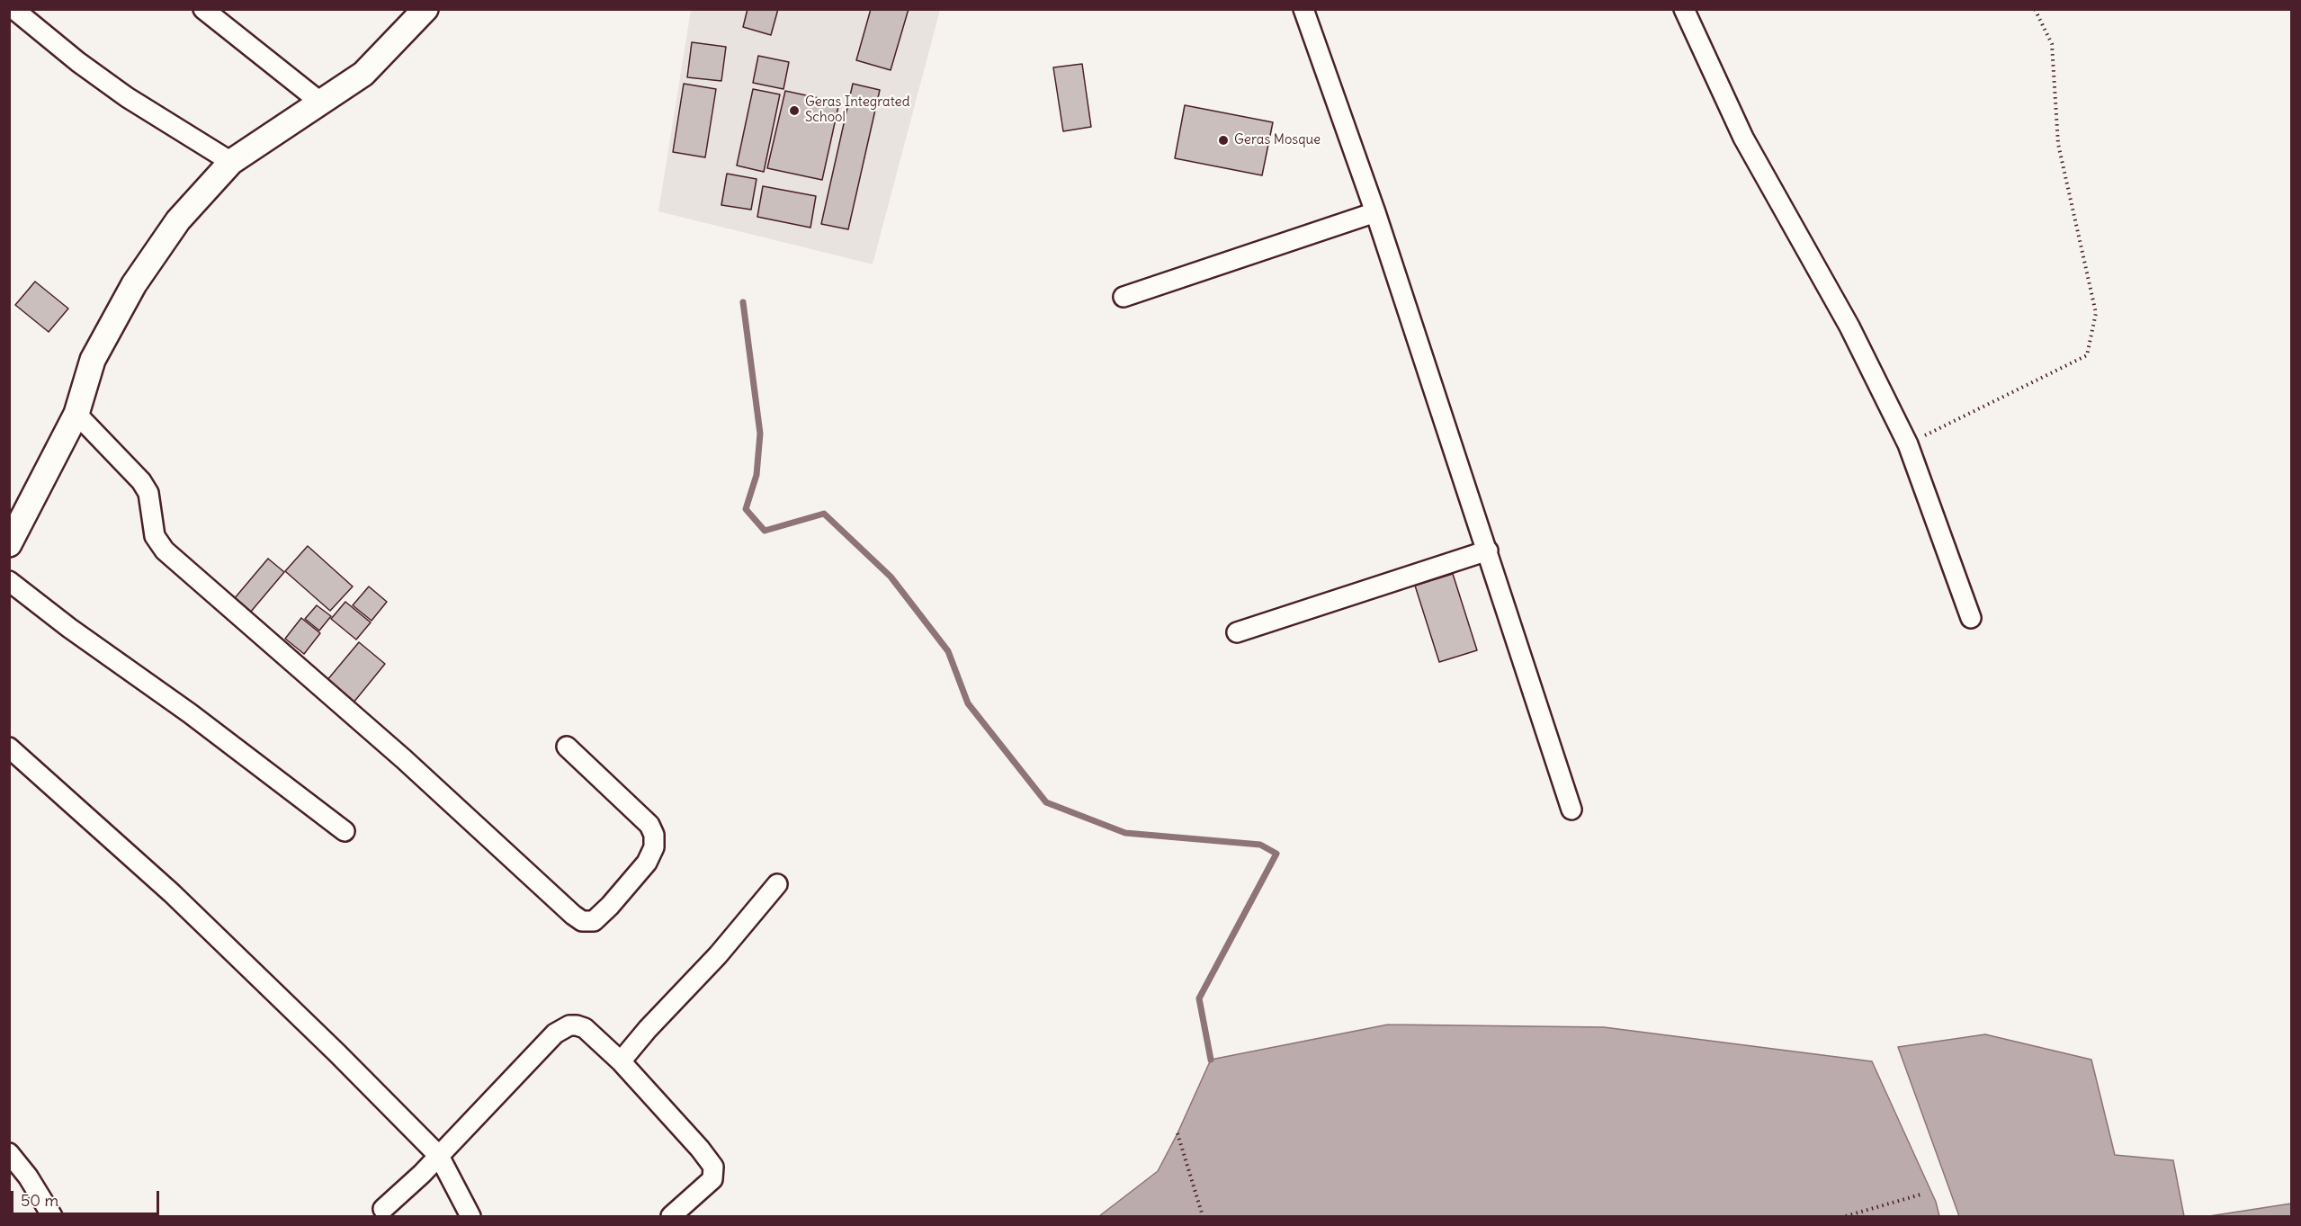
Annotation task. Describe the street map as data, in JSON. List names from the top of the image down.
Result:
{
  "places": ["Geras Integrated School", "Geras Mosque"],
  "scale_bar": "50 m"
}
